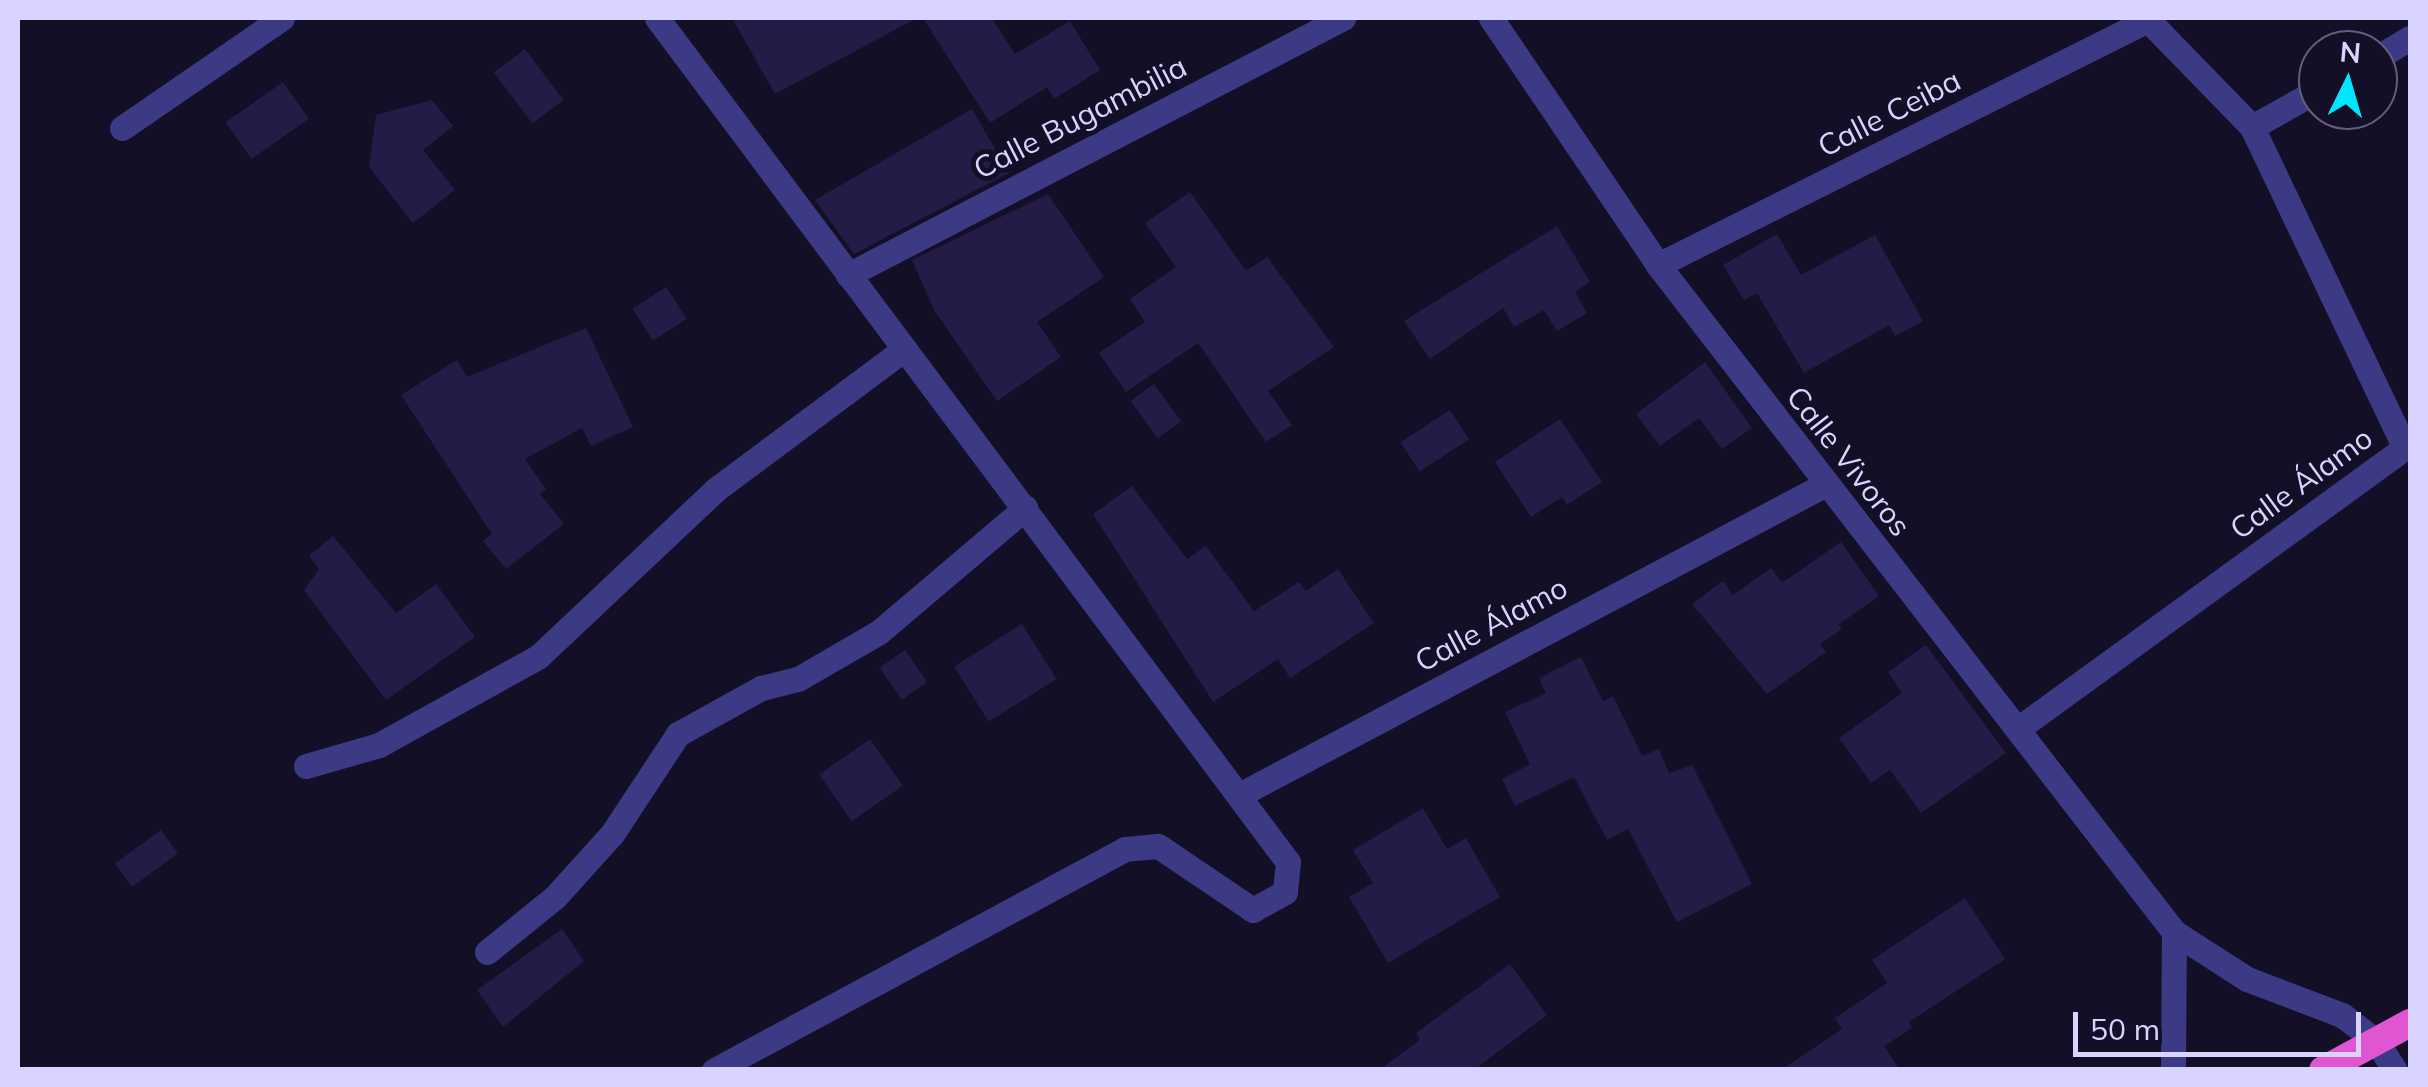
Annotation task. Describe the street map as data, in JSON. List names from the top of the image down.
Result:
{
  "streets": {
    "street": [
      "Calle Ceiba",
      "Calle Bugambilia",
      "Calle Vivoros",
      "Calle Álamo"
    ]
  },
  "crossings": [
    ["Calle Ceiba", "Calle Vivoros"],
    ["Calle Ceiba", "Calle Álamo"],
    ["Calle Vivoros", "Calle Álamo"]
  ],
  "scale_bar": "50 m",
  "north": "top"
}
